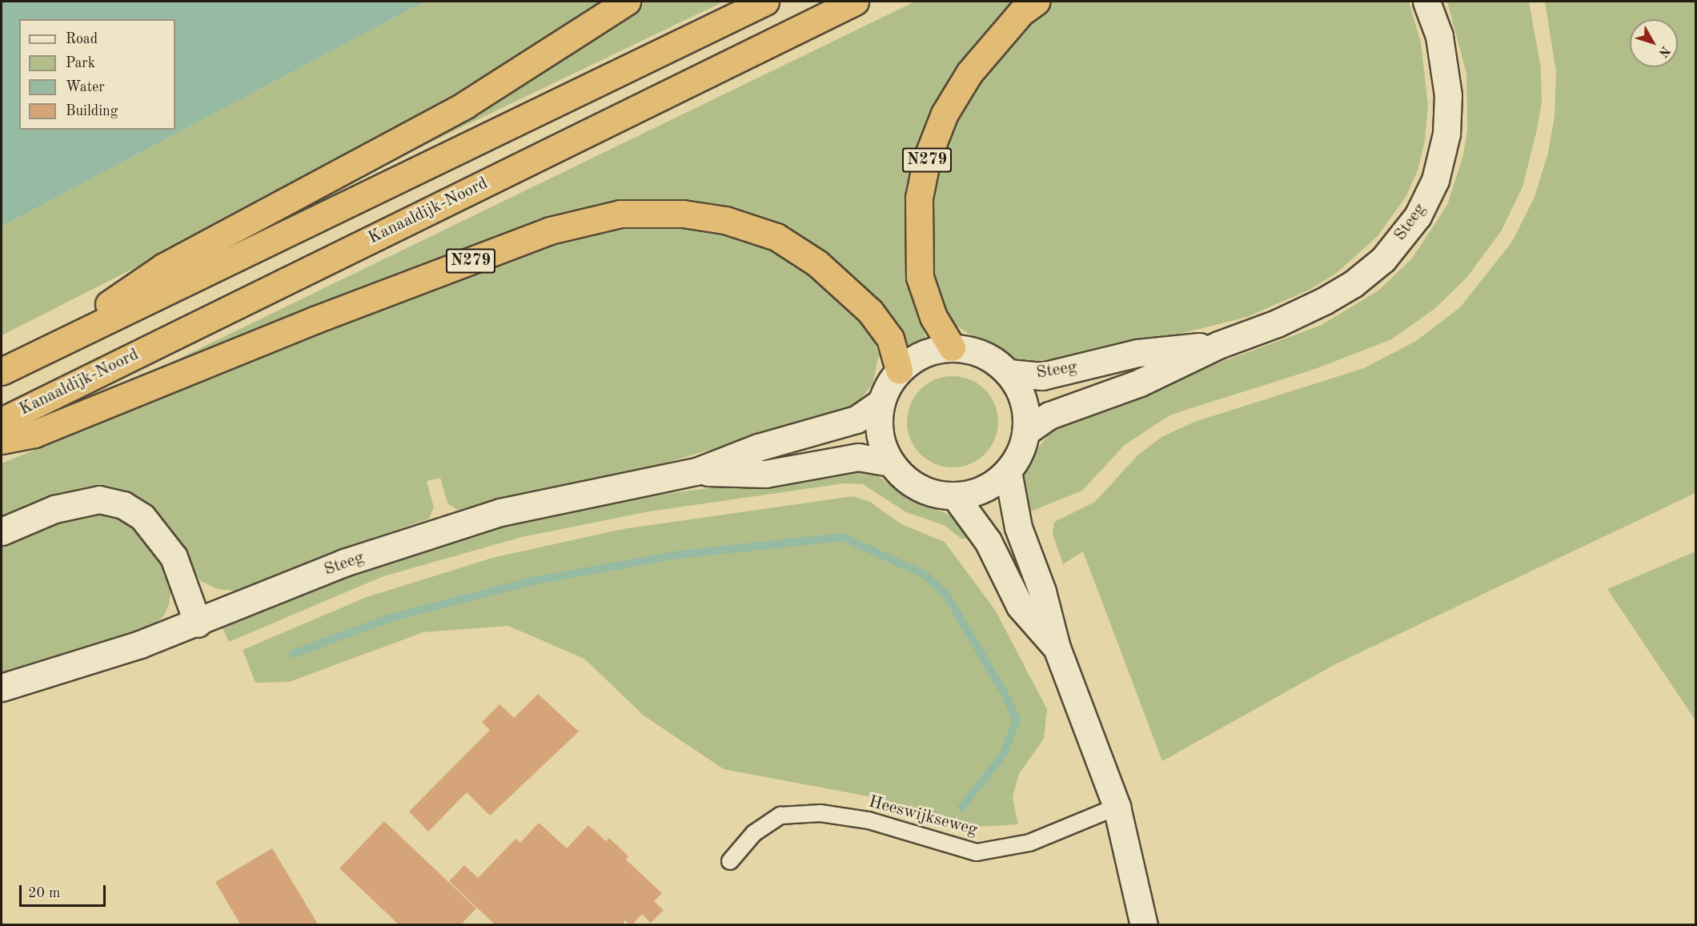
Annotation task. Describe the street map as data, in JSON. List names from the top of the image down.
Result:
{
  "streets": {
    "highway": ["N279", "Kanaaldijk-Noord"],
    "main road": ["Steeg"],
    "lane": ["Heeswijkseweg"]
  },
  "crossings": [
    ["N279", "Steeg"]
  ],
  "legend": [
    "Road",
    "Park",
    "Water",
    "Building"
  ],
  "scale_bar": "20 m",
  "north": "bottom right"
}
